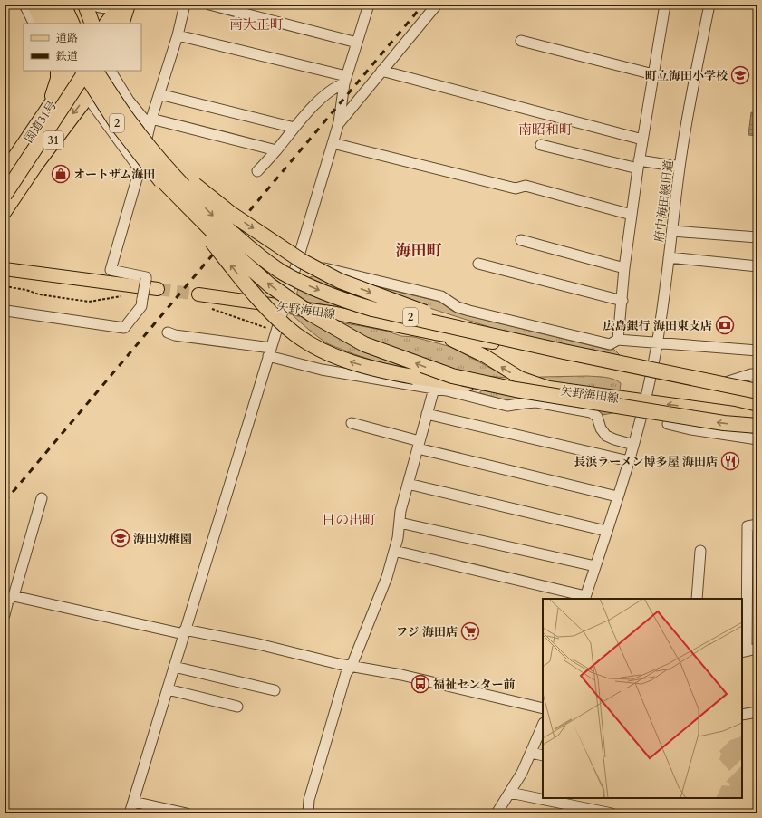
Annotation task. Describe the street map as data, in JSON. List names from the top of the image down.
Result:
{
  "streets": {
    "highway": ["国道31号", "2", "31"],
    "main road": ["矢野海田線"],
    "street": ["府中海田線旧道"]
  },
  "crossings": [
    ["国道31号", "2"],
    ["2", "矢野海田線"],
    ["府中海田線旧道", "矢野海田線"]
  ],
  "districts": [
    "南大正町",
    "南昭和町",
    "海田町",
    "日の出町"
  ],
  "places": {
    "school or university": ["町立海田小学校", "海田幼稚園"],
    "shop": ["オートザム海田"],
    "bank": ["広島銀行 海田東支店"],
    "restaurant": ["長浜ラーメン博多屋 海田店"],
    "supermarket": ["フジ 海田店"],
    "bus stop": ["福祉センター前"]
  },
  "legend": ["道路", "鉄道"]
}
